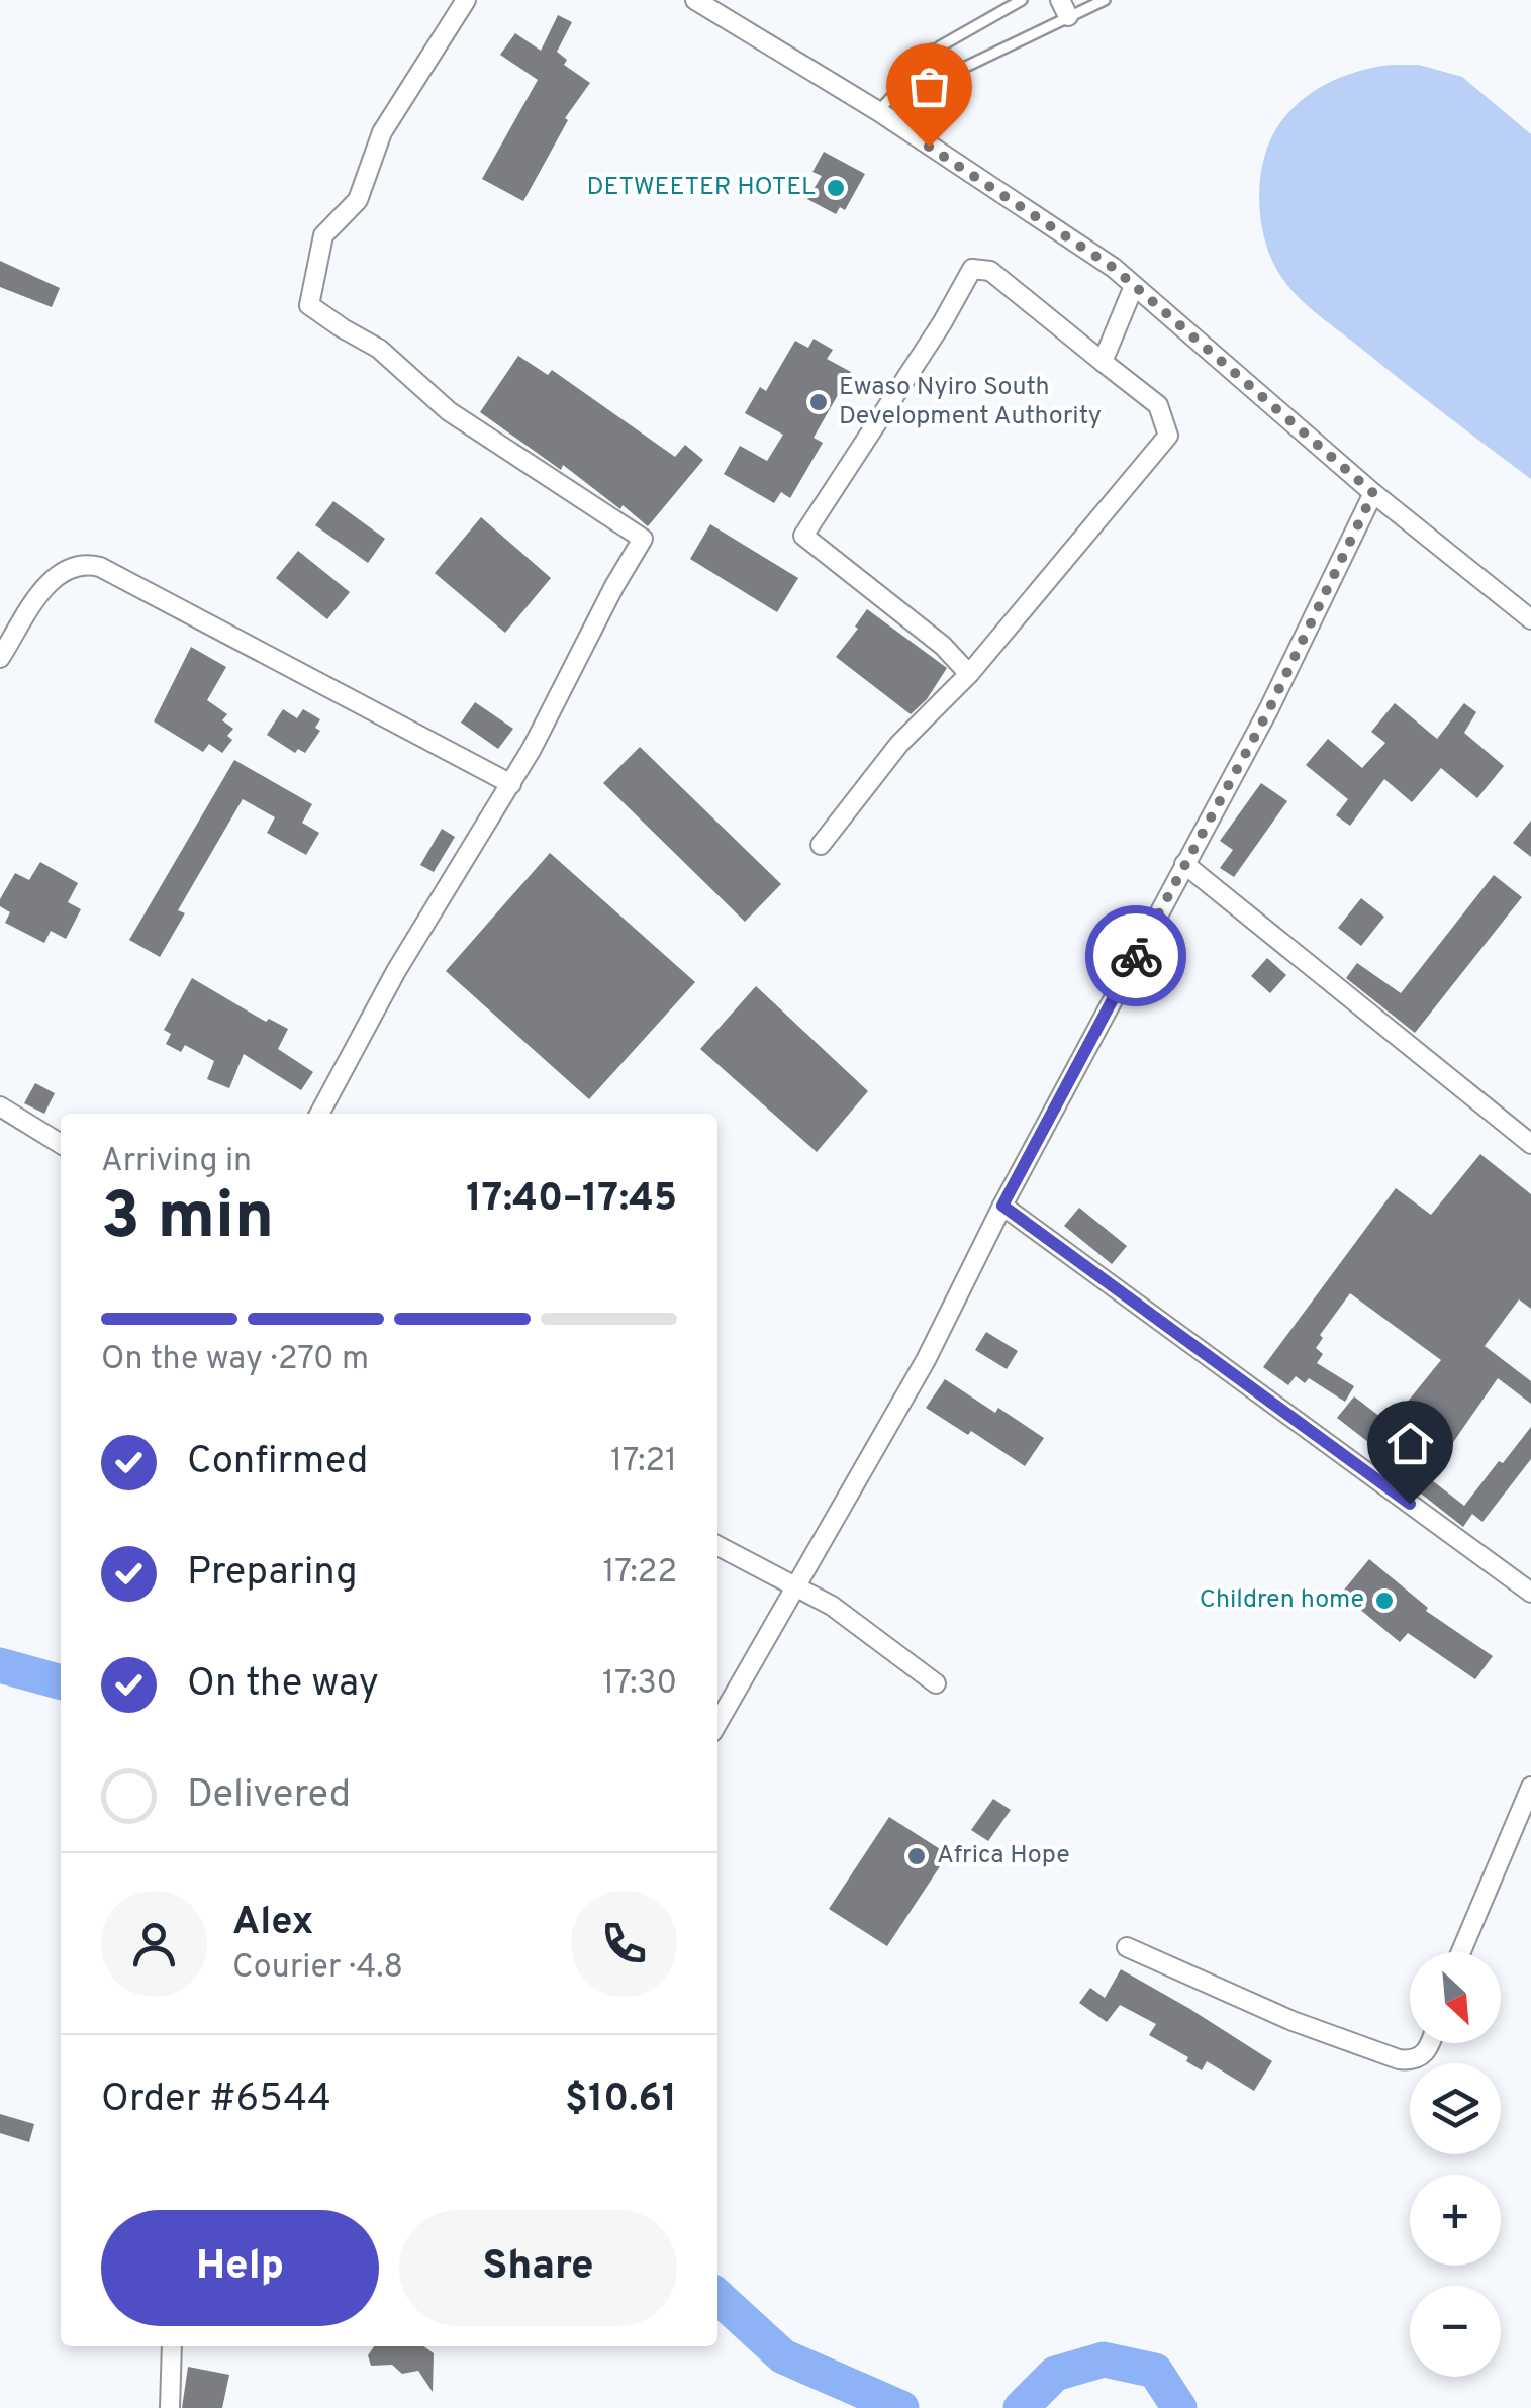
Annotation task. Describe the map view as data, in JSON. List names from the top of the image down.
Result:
{
  "places": [
    "DETWEETER HOTEL",
    "Ewaso Nyiro South Development Authority",
    "Children home",
    "Africa Hope"
  ],
  "north": "bottom right",
  "page": {
    "heading": ["3 min", "Arriving in", "17:40–17:45"],
    "panel": [
      "Alex",
      "Courier · 4.8",
      "Order #6544",
      "$10.61"
    ],
    "bar": "On the way · 270 m",
    "list": [
      ["Confirmed", "17:21"],
      ["Preparing", "17:22"],
      ["On the way", "17:30"],
      "Delivered"
    ],
    "map_buttons": ["+", "−"],
    "buttons": ["Help", "Share"]
  }
}
